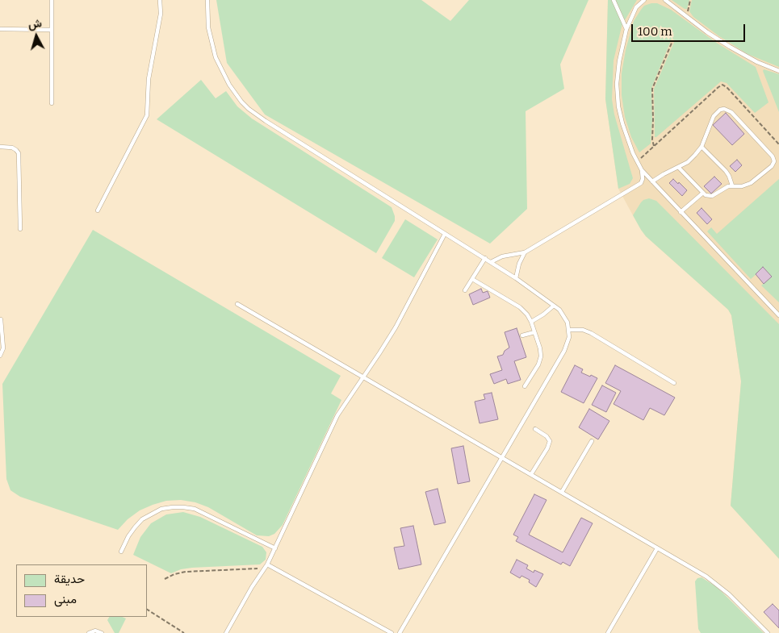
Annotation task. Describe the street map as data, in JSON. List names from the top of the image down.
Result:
{
  "legend": ["حديقة", "مبنى"],
  "scale_bar": "100 m",
  "north": "top"
}
